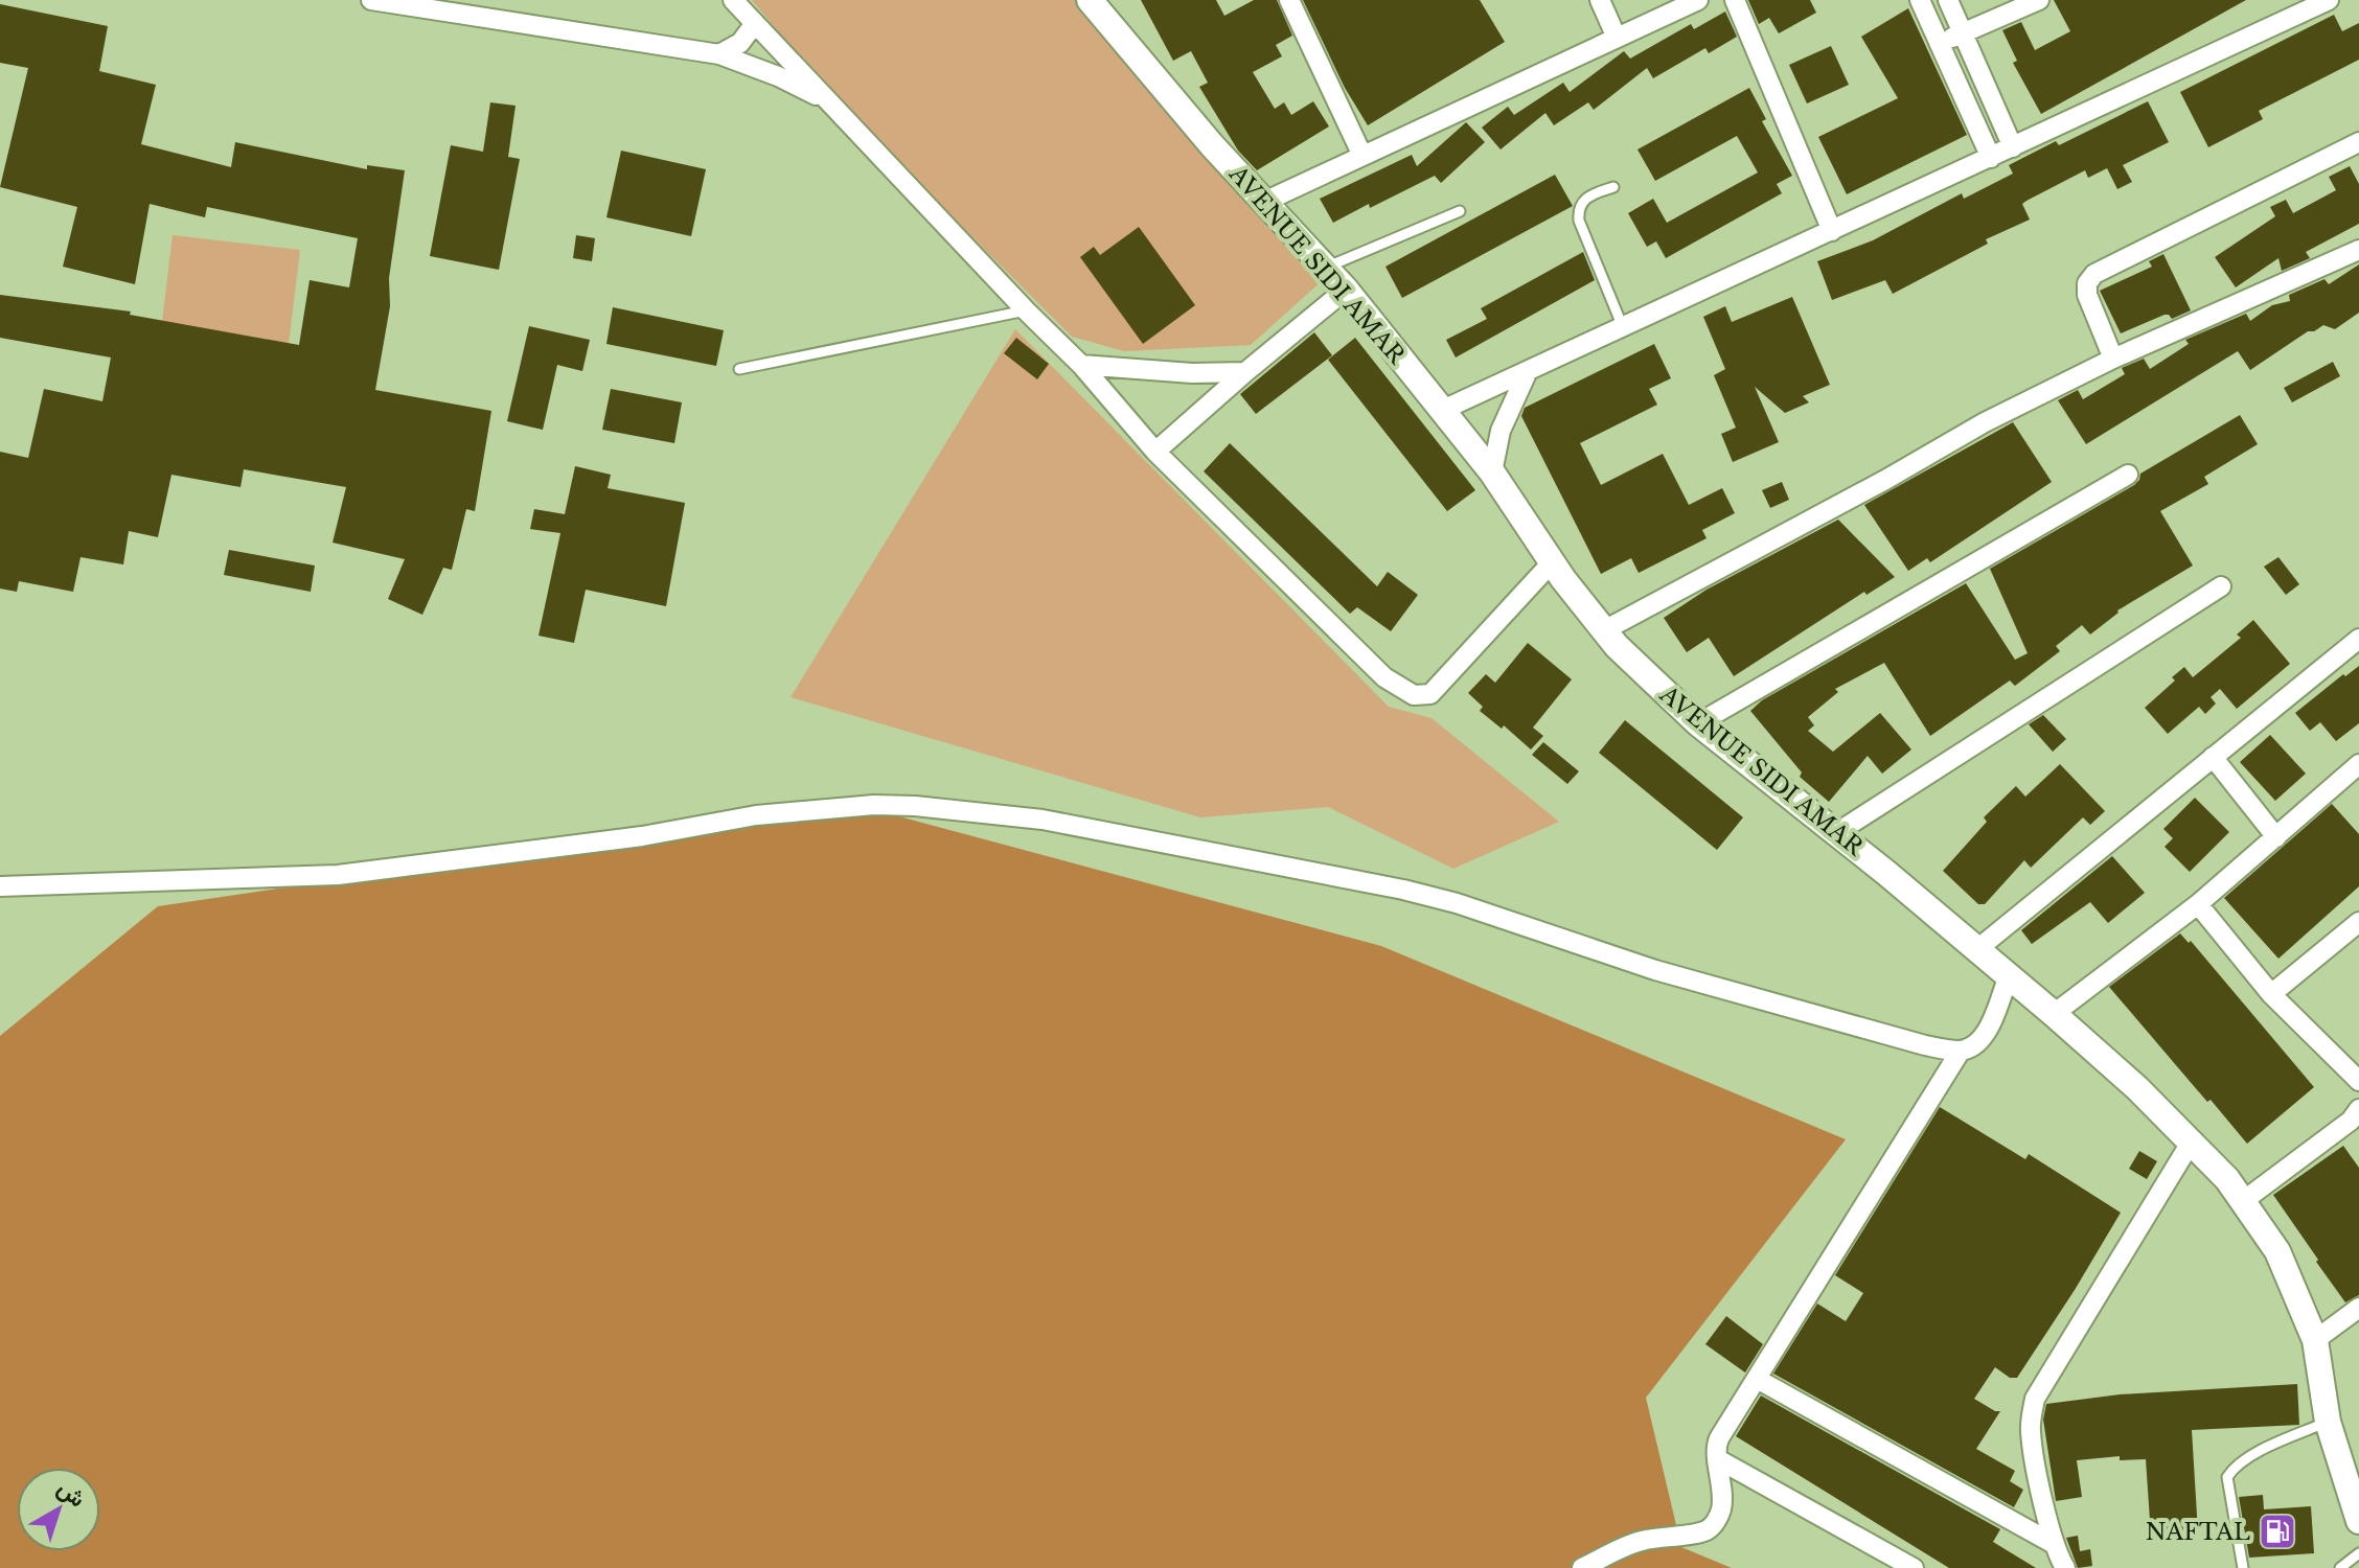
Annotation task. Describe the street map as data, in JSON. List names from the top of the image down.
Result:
{
  "streets": {
    "street": ["AVENUE SIDI AMAR"]
  },
  "places": {
    "fuel station": ["NAFTAL"]
  },
  "north": "top right"
}
